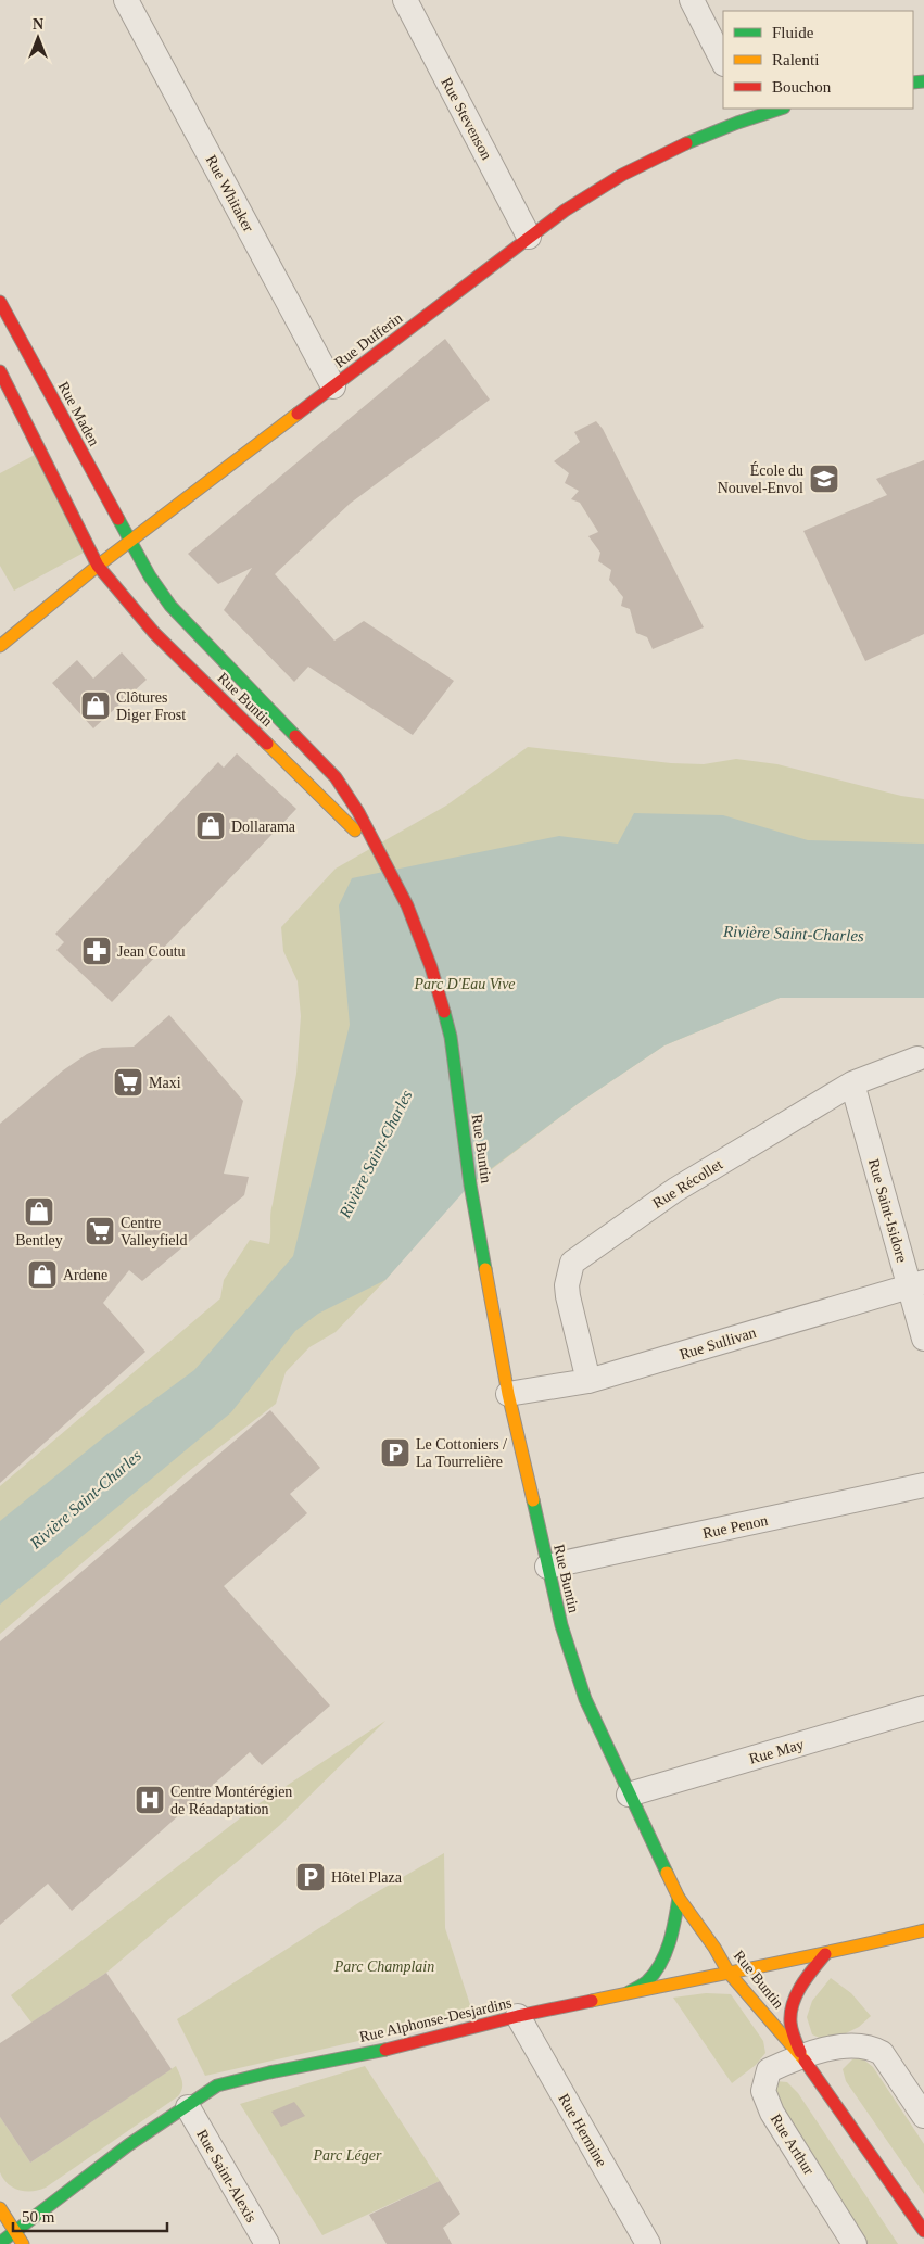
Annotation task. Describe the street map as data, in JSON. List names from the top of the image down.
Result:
{
  "streets": {
    "street": [
      "Rue Stevenson",
      "Rue Whitaker",
      "Rue Dufferin",
      "Rue Maden",
      "Rue Buntin",
      "Rue Récollet",
      "Rue Saint-Isidore",
      "Rue Sullivan",
      "Rue Penon",
      "Rue May",
      "Rue Alphonse-Desjardins",
      "Rue Hermine",
      "Rue Arthur",
      "Rue Saint-Alexis"
    ]
  },
  "crossings": [
    ["Rue Stevenson", "Rue Dufferin"],
    ["Rue Whitaker", "Rue Dufferin"],
    ["Rue Dufferin", "Rue Maden"],
    ["Rue Dufferin", "Rue Buntin"],
    ["Rue Maden", "Rue Buntin"],
    ["Rue Buntin", "Rue Sullivan"],
    ["Rue Buntin", "Rue Penon"],
    ["Rue Buntin", "Rue May"],
    ["Rue Buntin", "Rue Alphonse-Desjardins"],
    ["Rue Buntin", "Rue Arthur"],
    ["Rue Récollet", "Rue Saint-Isidore"],
    ["Rue Récollet", "Rue Sullivan"],
    ["Rue Saint-Isidore", "Rue Sullivan"],
    ["Rue Alphonse-Desjardins", "Rue Hermine"],
    ["Rue Alphonse-Desjardins", "Rue Saint-Alexis"]
  ],
  "water": ["Rivière Saint-Charles"],
  "parks": ["Parc D'Eau Vive", "Parc Champlain", "Parc Léger"],
  "places": {
    "school or university": ["École du Nouvel-Envol"],
    "shop": [
      "Clôtures Diger Frost",
      "Dollarama",
      "Bentley",
      "Ardene"
    ],
    "pharmacy": ["Jean Coutu"],
    "supermarket": ["Maxi", "Centre Valleyfield"],
    "parking": ["Le Cottoniers / La Tourrelière", "Hôtel Plaza"],
    "hospital": ["Centre Montérégien de Réadaptation"]
  },
  "legend": ["Fluide", "Ralenti", "Bouchon"],
  "scale_bar": "50 m",
  "north": "top"
}
